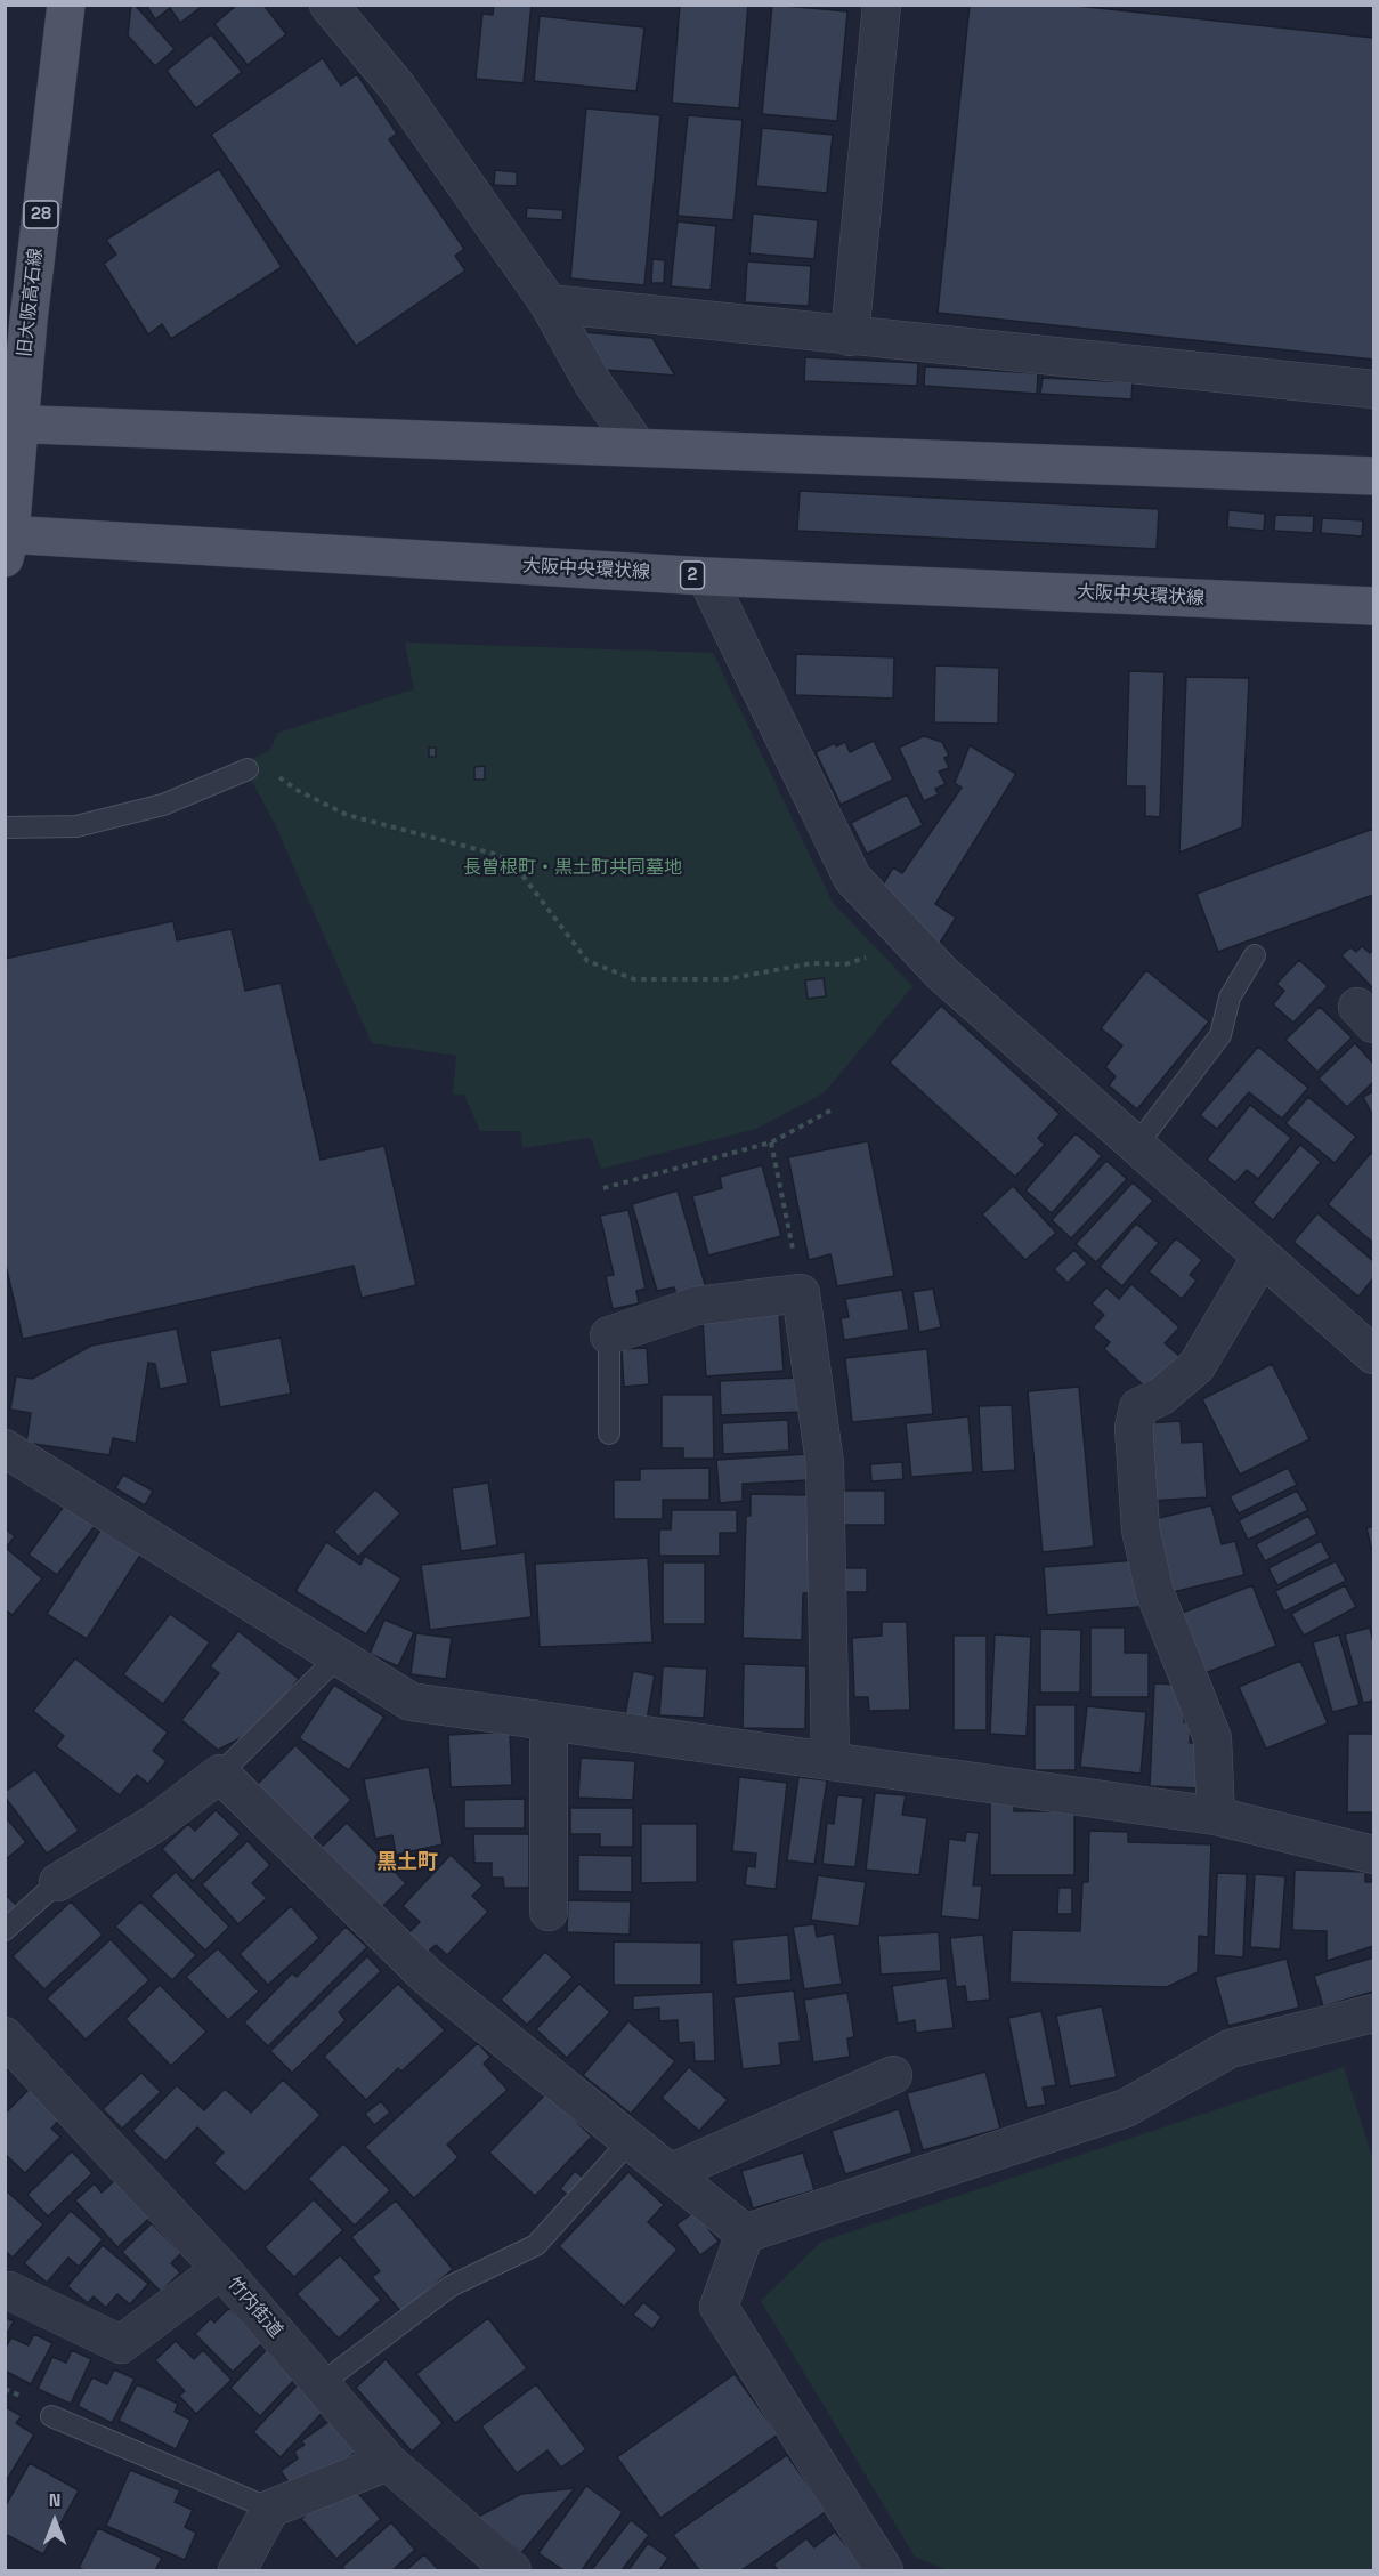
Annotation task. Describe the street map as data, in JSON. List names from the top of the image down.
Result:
{
  "streets": {
    "main road": [
      "28",
      "旧大阪高石線",
      "大阪中央環状線",
      "2"
    ],
    "street": ["竹内街道"]
  },
  "crossings": [
    ["旧大阪高石線", "大阪中央環状線"]
  ],
  "districts": ["黒土町"],
  "parks": ["長曽根町・黒土町共同墓地"],
  "north": "top"
}
